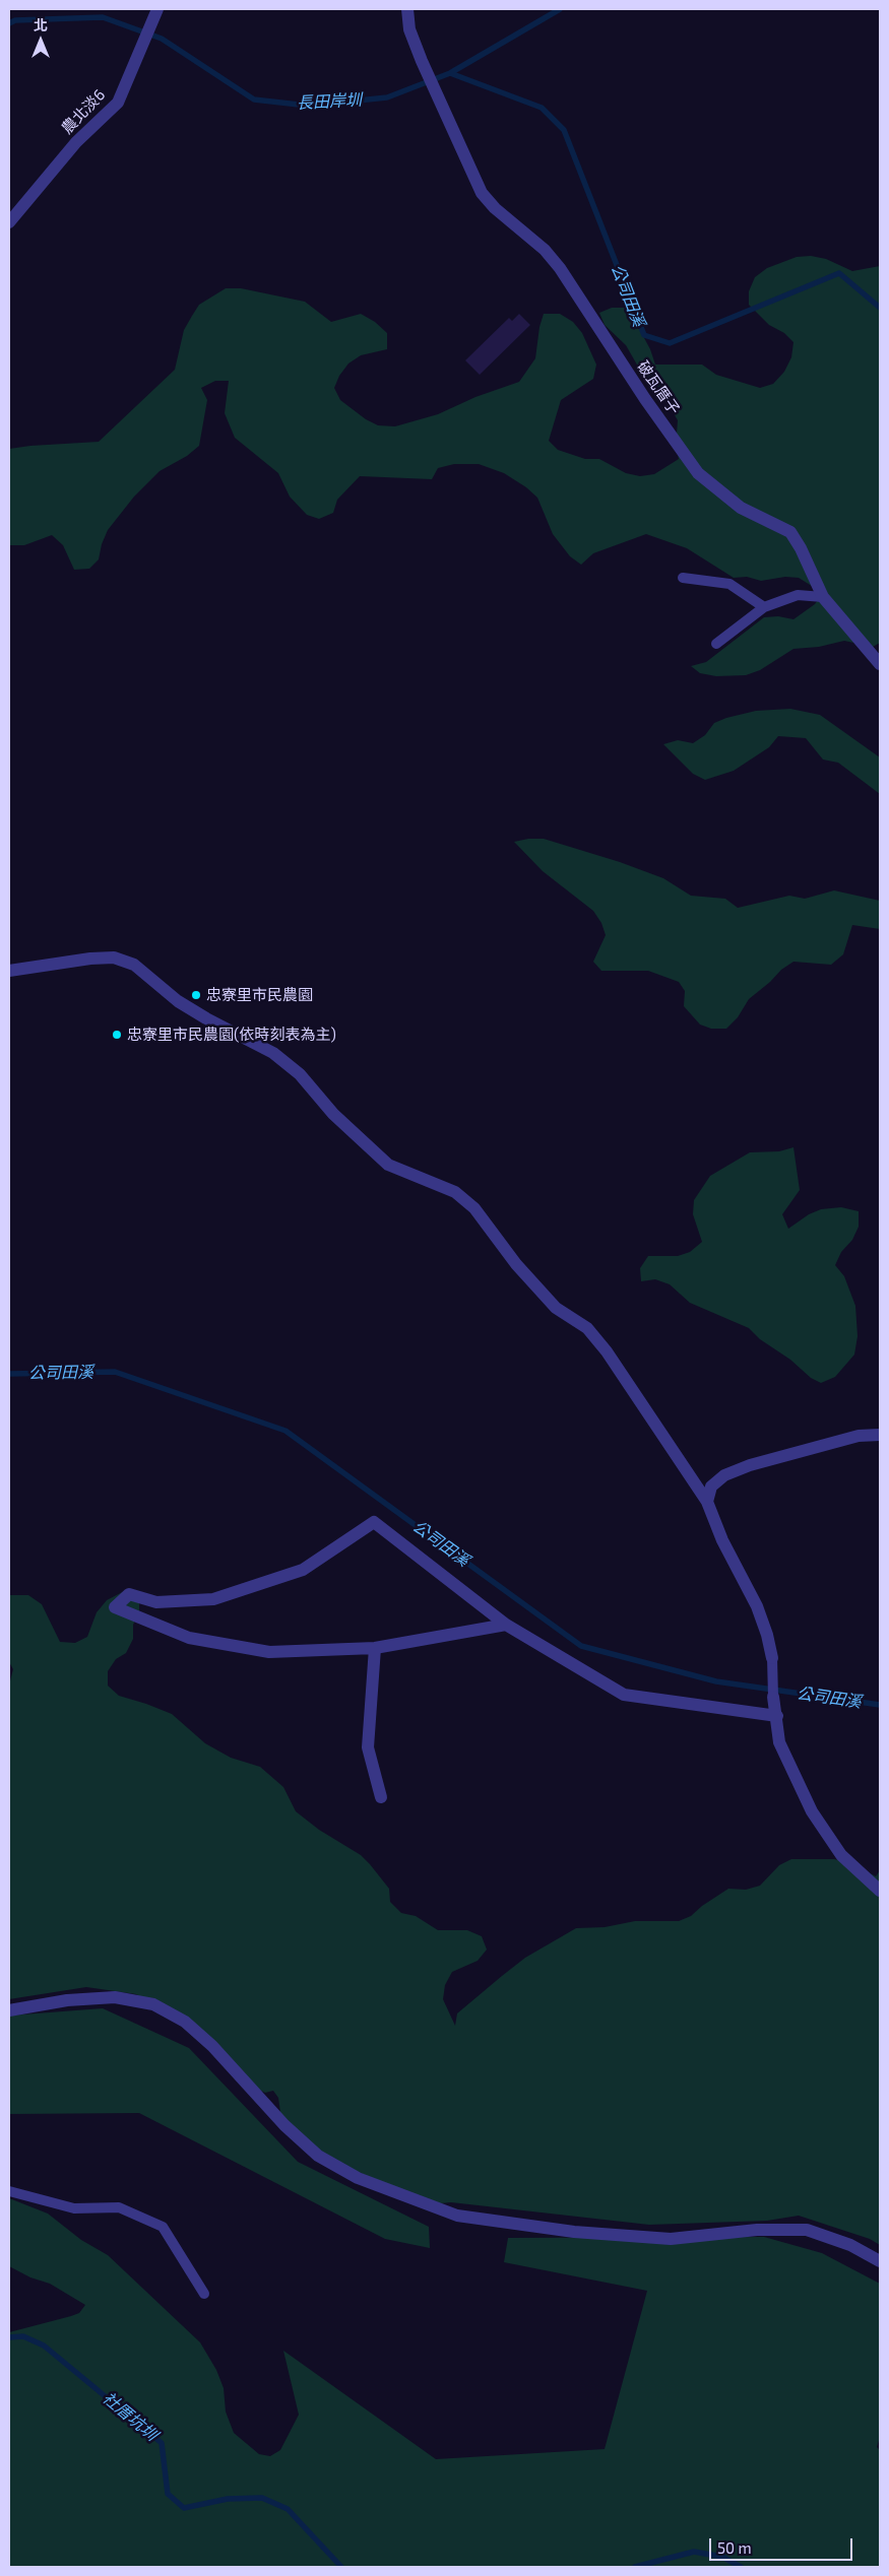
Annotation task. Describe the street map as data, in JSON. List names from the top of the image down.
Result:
{
  "streets": {
    "street": ["農北淡6", "破瓦厝子"]
  },
  "water": ["長田岸圳", "公司田溪", "社厝坑圳"],
  "places": ["忠寮里市民農園", "忠寮里市民農園(依時刻表為主)"],
  "scale_bar": "50 m",
  "north": "top"
}
